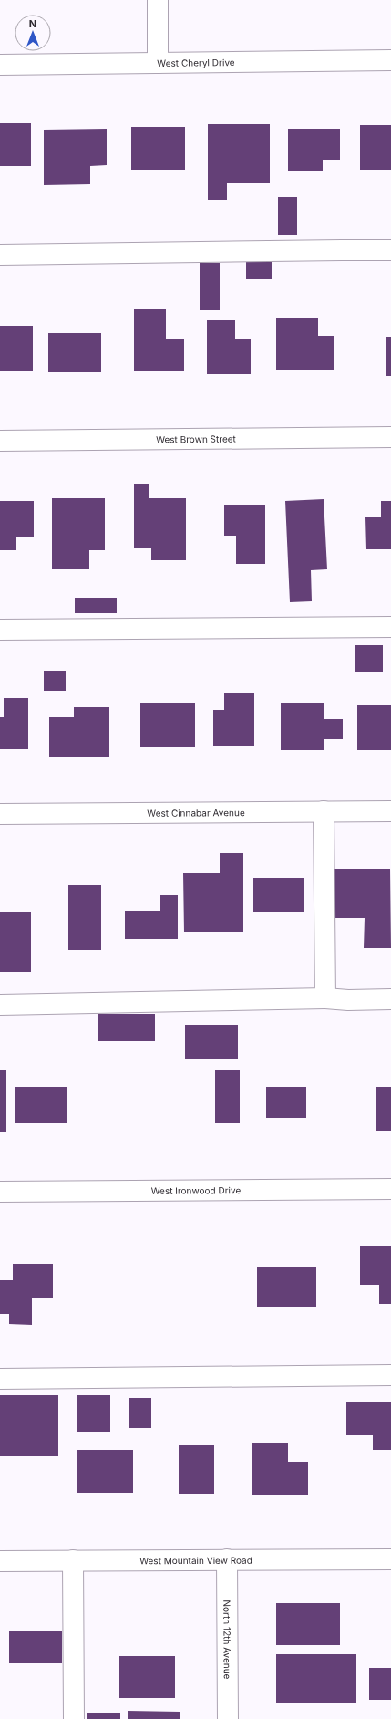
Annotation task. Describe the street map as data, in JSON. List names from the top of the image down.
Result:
{
  "streets": {
    "street": [
      "West Cheryl Drive",
      "West Brown Street",
      "West Cinnabar Avenue",
      "West Ironwood Drive",
      "West Mountain View Road",
      "North 12th Avenue"
    ]
  },
  "crossings": [
    ["West Mountain View Road", "North 12th Avenue"]
  ],
  "north": "top"
}
